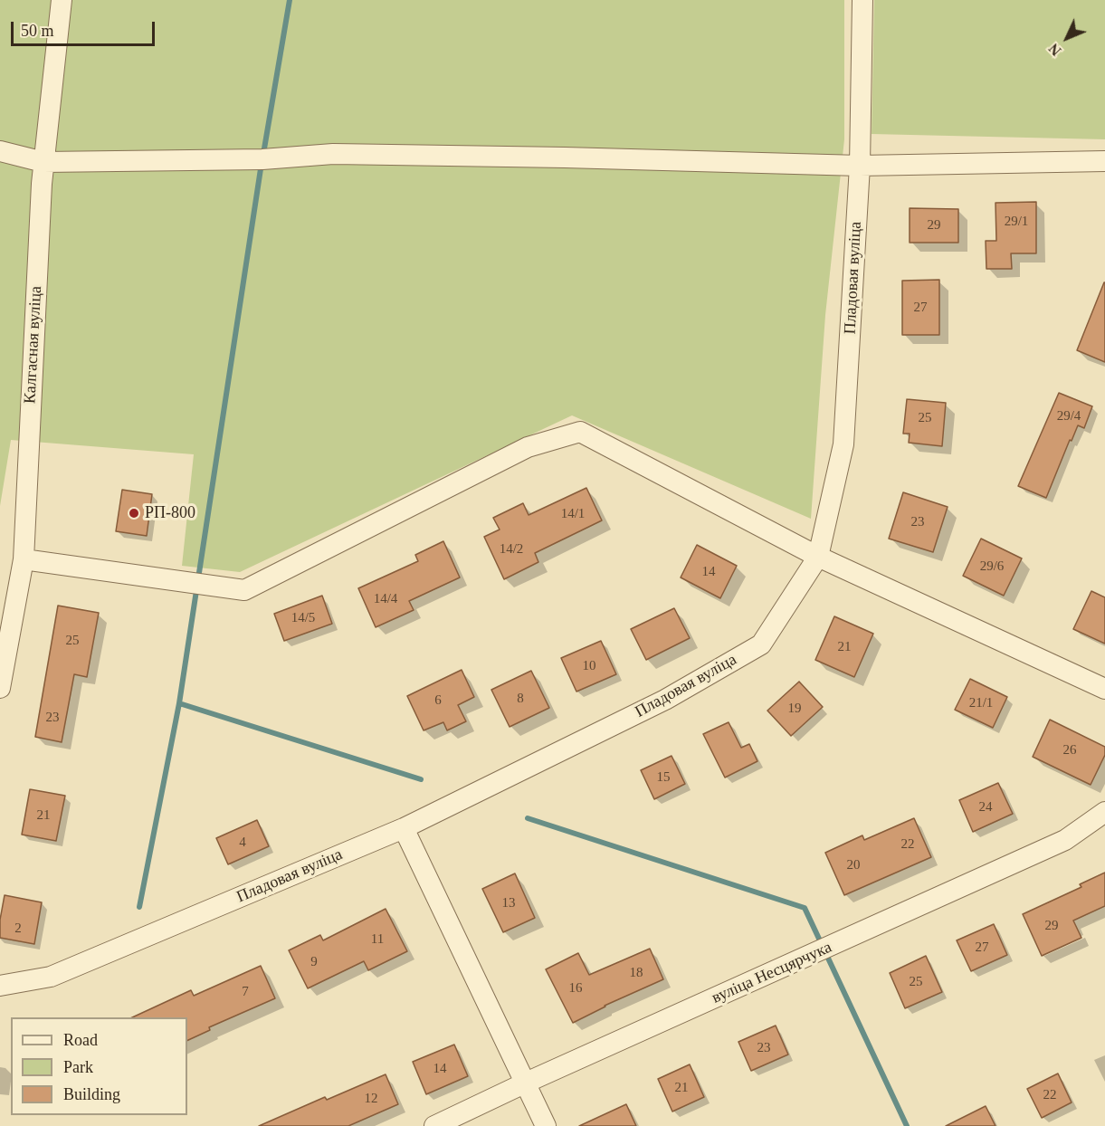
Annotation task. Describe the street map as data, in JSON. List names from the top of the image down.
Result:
{
  "streets": {
    "street": ["Пладовая вуліца", "Калгасная вуліца", "вуліца Несцярчука"]
  },
  "places": ["РП-800"],
  "house_numbers": [
    "29/1",
    "29",
    "27",
    "29/4",
    "25",
    "14/1",
    "23",
    "14/2",
    "29/6",
    "14",
    "14/4",
    "14/5",
    "25",
    "21",
    "10",
    "8",
    "6",
    "21/1",
    "19",
    "23",
    "26",
    "15",
    "24",
    "21",
    "4",
    "22",
    "20",
    "13",
    "29",
    "2",
    "11",
    "27",
    "9",
    "18",
    "25",
    "16",
    "7",
    "23",
    "14",
    "21",
    "22",
    "12"
  ],
  "legend": ["Road", "Park", "Building"],
  "scale_bar": "50 m",
  "north": "bottom left"
}
